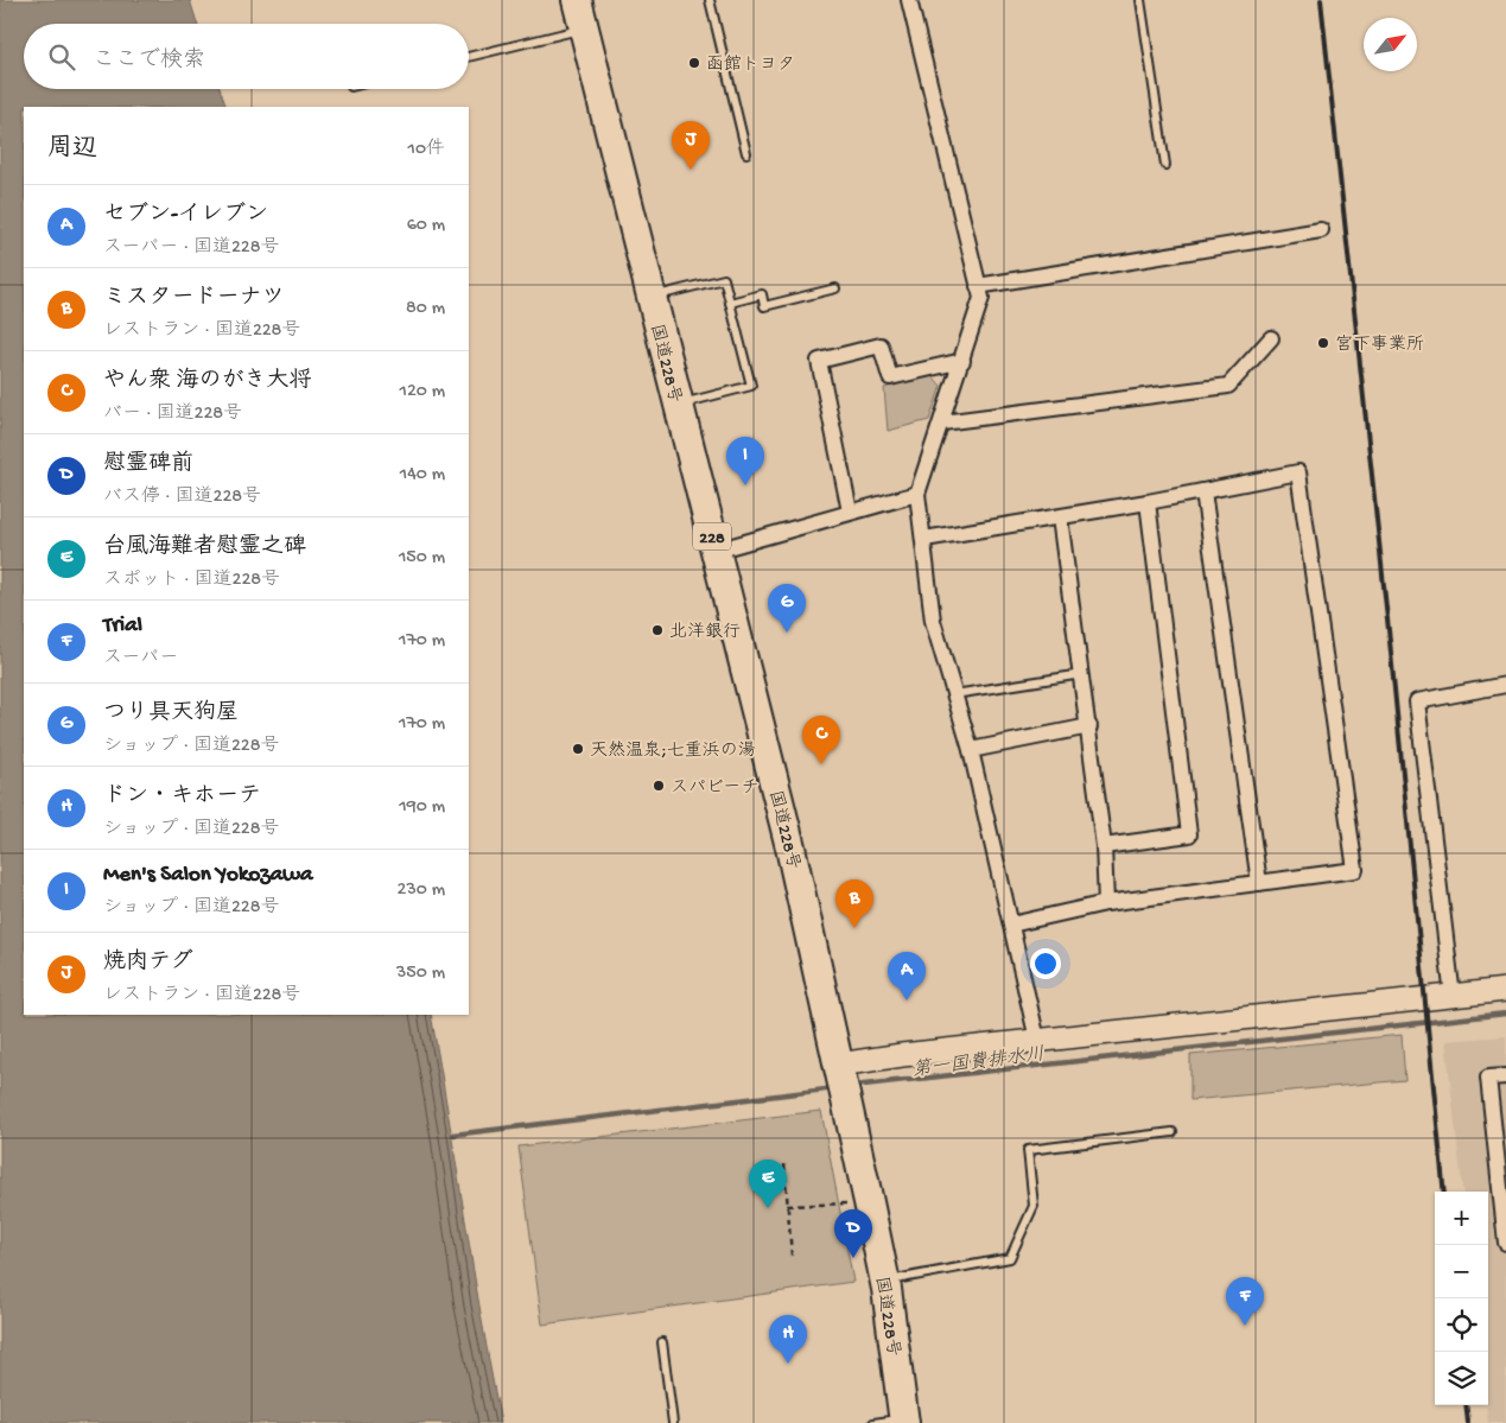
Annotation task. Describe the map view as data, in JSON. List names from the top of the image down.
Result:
{
  "streets": {
    "highway": ["国道228号", "228"]
  },
  "water": ["第一国費排水川"],
  "places": [
    "函館トヨタ",
    "宮下事業所",
    "北洋銀行",
    "天然温泉;七重浜の湯",
    "スパビーチ"
  ],
  "north": "top right",
  "page": {
    "search": "ここで検索",
    "heading": ["周辺", "10件"],
    "pins": [
      "J",
      "I",
      "G",
      "C",
      "B",
      "A",
      "E",
      "D",
      "F",
      "H"
    ],
    "list": [
      {
        "mark": "A",
        "name": "セブン-イレブン",
        "note": "スーパー · 国道228号",
        "value": "60 m"
      },
      {
        "mark": "B",
        "name": "ミスタードーナツ",
        "note": "レストラン · 国道228号",
        "value": "80 m"
      },
      {
        "mark": "C",
        "name": "やん衆 海のがき大将",
        "note": "バー · 国道228号",
        "value": "120 m"
      },
      {
        "mark": "D",
        "name": "慰霊碑前",
        "note": "バス停 · 国道228号",
        "value": "140 m"
      },
      {
        "mark": "E",
        "name": "台風海難者慰霊之碑",
        "note": "スポット · 国道228号",
        "value": "150 m"
      },
      {
        "mark": "F",
        "name": "Trial",
        "note": "スーパー",
        "value": "170 m"
      },
      {
        "mark": "G",
        "name": "つり具天狗屋",
        "note": "ショップ · 国道228号",
        "value": "170 m"
      },
      {
        "mark": "H",
        "name": "ドン・キホーテ",
        "note": "ショップ · 国道228号",
        "value": "190 m"
      },
      {
        "mark": "I",
        "name": "Men's Salon Yokozawa",
        "note": "ショップ · 国道228号",
        "value": "230 m"
      },
      {
        "mark": "J",
        "name": "焼肉テグ",
        "note": "レストラン · 国道228号",
        "value": "350 m"
      }
    ],
    "map_buttons": ["+", "−"]
  }
}
